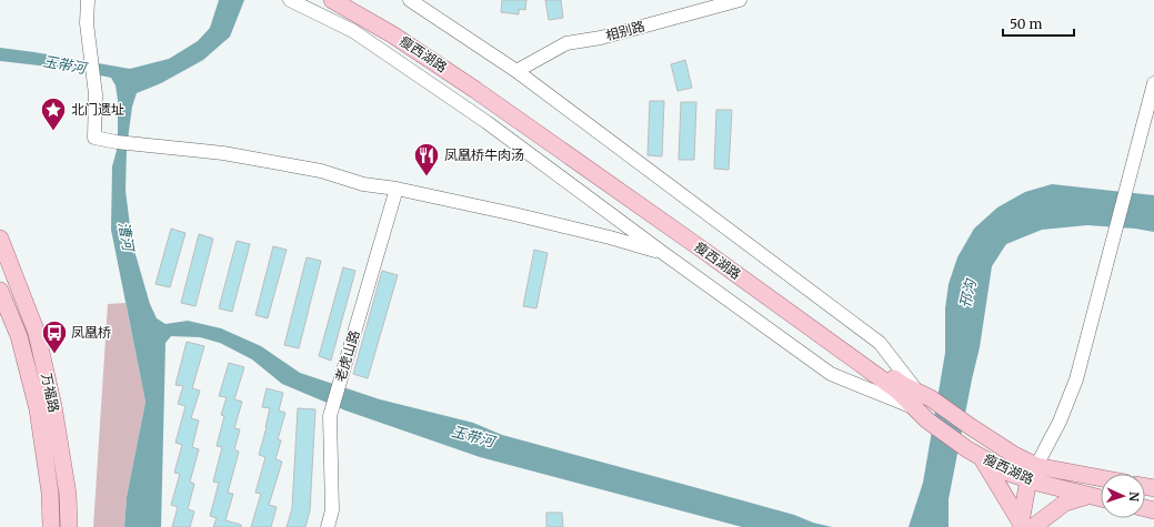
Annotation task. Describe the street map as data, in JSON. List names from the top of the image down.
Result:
{
  "streets": {
    "main road": ["瘦西湖路", "万福路"],
    "street": ["相别路", "老虎山路"]
  },
  "water": ["玉带河", "漕河", "邗沟"],
  "places": {
    "place": ["北门遗址"],
    "restaurant": ["凤凰桥牛肉汤"],
    "bus stop": ["凤凰桥"]
  },
  "scale_bar": "50 m",
  "north": "right"
}
